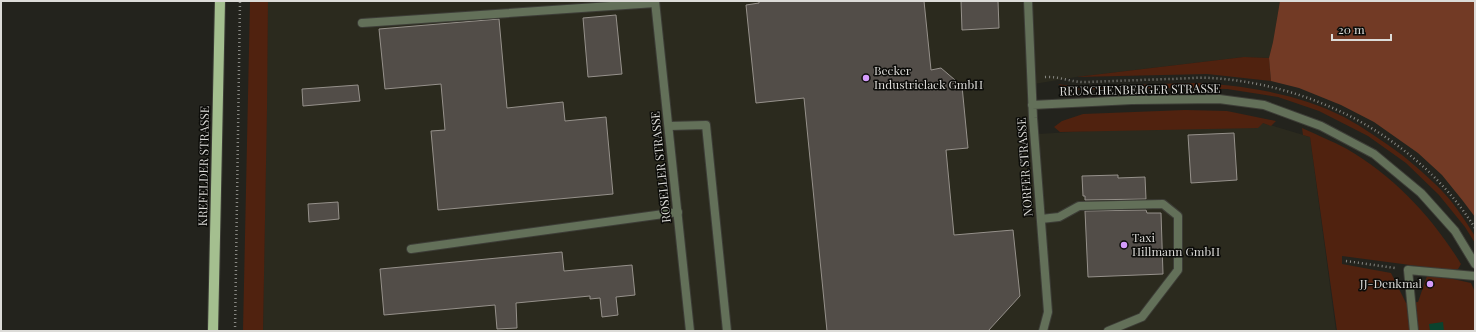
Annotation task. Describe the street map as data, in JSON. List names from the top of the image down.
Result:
{
  "streets": {
    "main road": ["KREFELDER STRASSE"],
    "street": ["REUSCHENBERGER STRASSE", "ROSELLER STRASSE", "NORFER STRASSE"]
  },
  "crossings": [
    ["REUSCHENBERGER STRASSE", "NORFER STRASSE"]
  ],
  "places": ["Becker Industrielack GmbH", "Taxi Hillmann GmbH", "JJ-Denkmal"],
  "scale_bar": "20 m"
}
